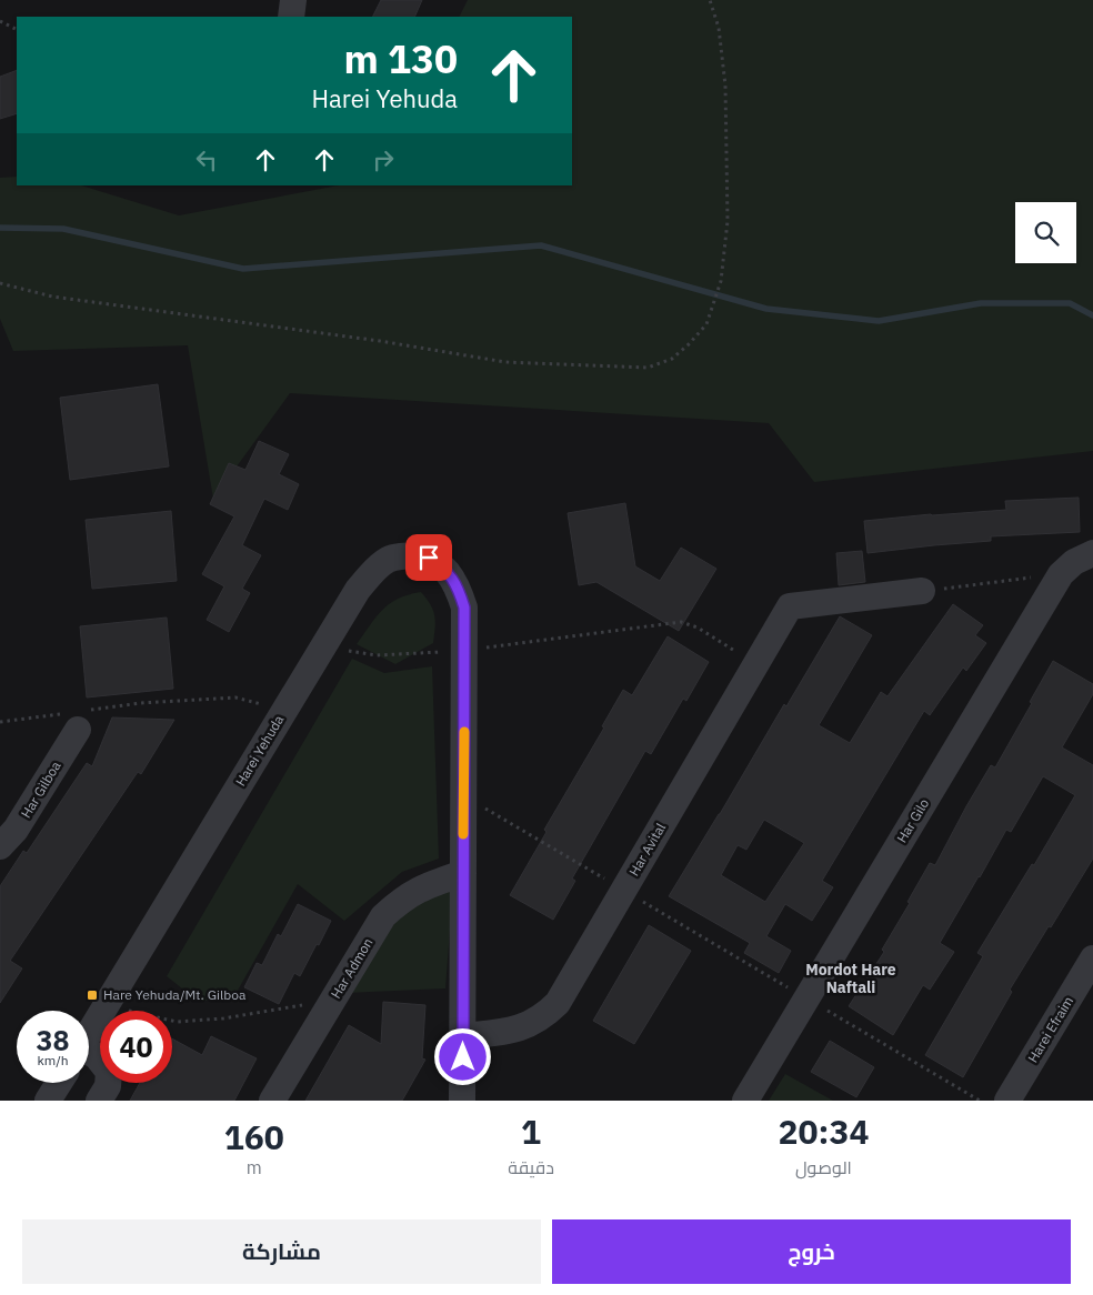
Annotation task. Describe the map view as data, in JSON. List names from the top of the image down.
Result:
{
  "streets": {
    "street": [
      "Harei Yehuda",
      "Har Gilboa",
      "Har Gilo",
      "Har Avital",
      "Har Admon",
      "Harei Efraim"
    ]
  },
  "districts": ["Mordot Hare Naftali"],
  "places": {
    "transit": ["Hare Yehuda/Mt. Gilboa"]
  },
  "page": {
    "turn": ["130 m", "Harei Yehuda"],
    "speed": "38 km/h",
    "limit": "40",
    "eta": [
      "20:34",
      "الوصول",
      "1",
      "دقيقة",
      "160",
      "m"
    ],
    "buttons": ["خروج", "مشاركة"]
  }
}
